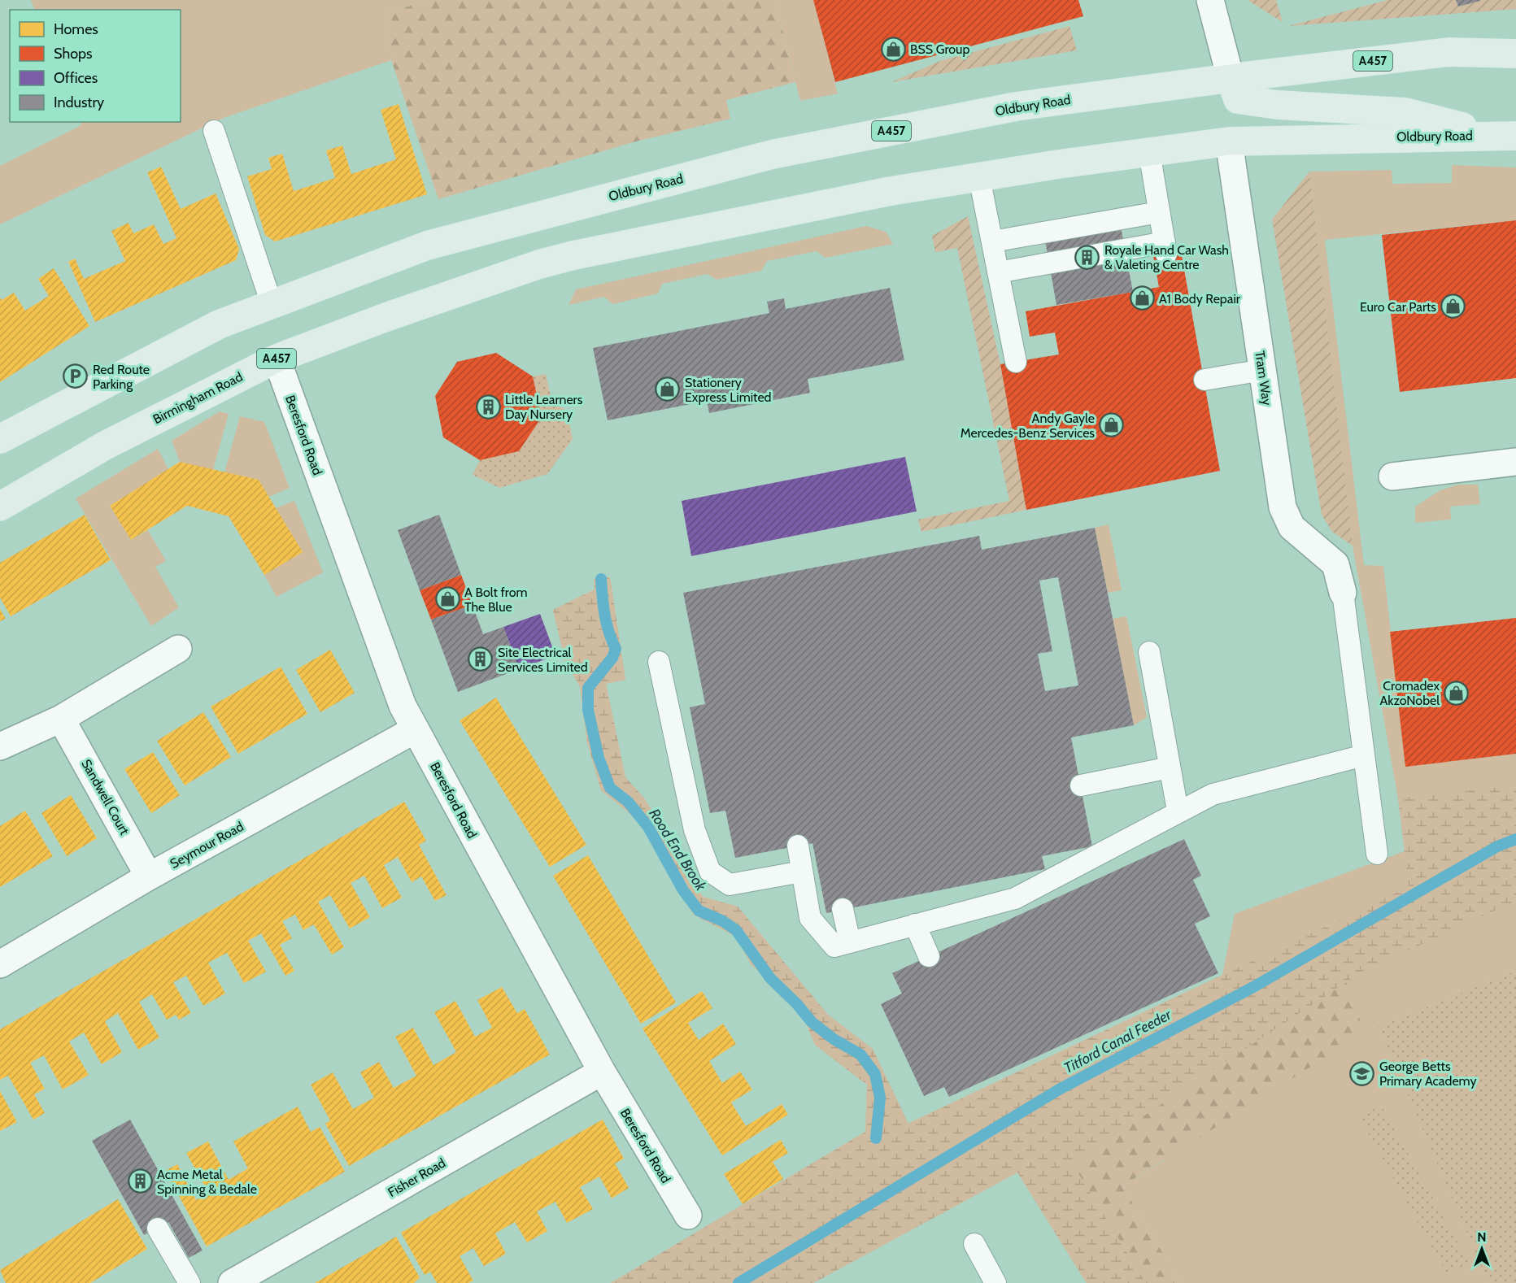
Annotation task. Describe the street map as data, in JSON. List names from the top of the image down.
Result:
{
  "streets": {
    "main road": ["A457", "Oldbury Road", "Birmingham Road"],
    "street": [
      "Tram Way",
      "Beresford Road",
      "Sandwell Court",
      "Seymour Road",
      "Fisher Road"
    ]
  },
  "crossings": [
    ["A457", "Oldbury Road"],
    ["Oldbury Road", "Tram Way"],
    ["Oldbury Road", "Birmingham Road"],
    ["Birmingham Road", "Beresford Road"],
    ["Beresford Road", "Seymour Road"],
    ["Beresford Road", "Fisher Road"],
    ["Sandwell Court", "Seymour Road"]
  ],
  "water": ["Rood End Brook", "Titford Canal Feeder"],
  "places": {
    "shop": [
      "BSS Group",
      "A1 Body Repair",
      "Euro Car Parts",
      "Stationery Express Limited",
      "Andy Gayle Mercedes-Benz Services",
      "A Bolt from The Blue",
      "Cromadex AkzoNobel"
    ],
    "building": [
      "Royale Hand Car Wash & Valeting Centre",
      "Little Learners Day Nursery",
      "Site Electrical Services Limited",
      "Acme Metal Spinning & Bedale"
    ],
    "parking": ["Red Route Parking"],
    "school or university": ["George Betts Primary Academy"]
  },
  "legend": [
    "Homes",
    "Shops",
    "Offices",
    "Industry"
  ],
  "north": "top"
}
